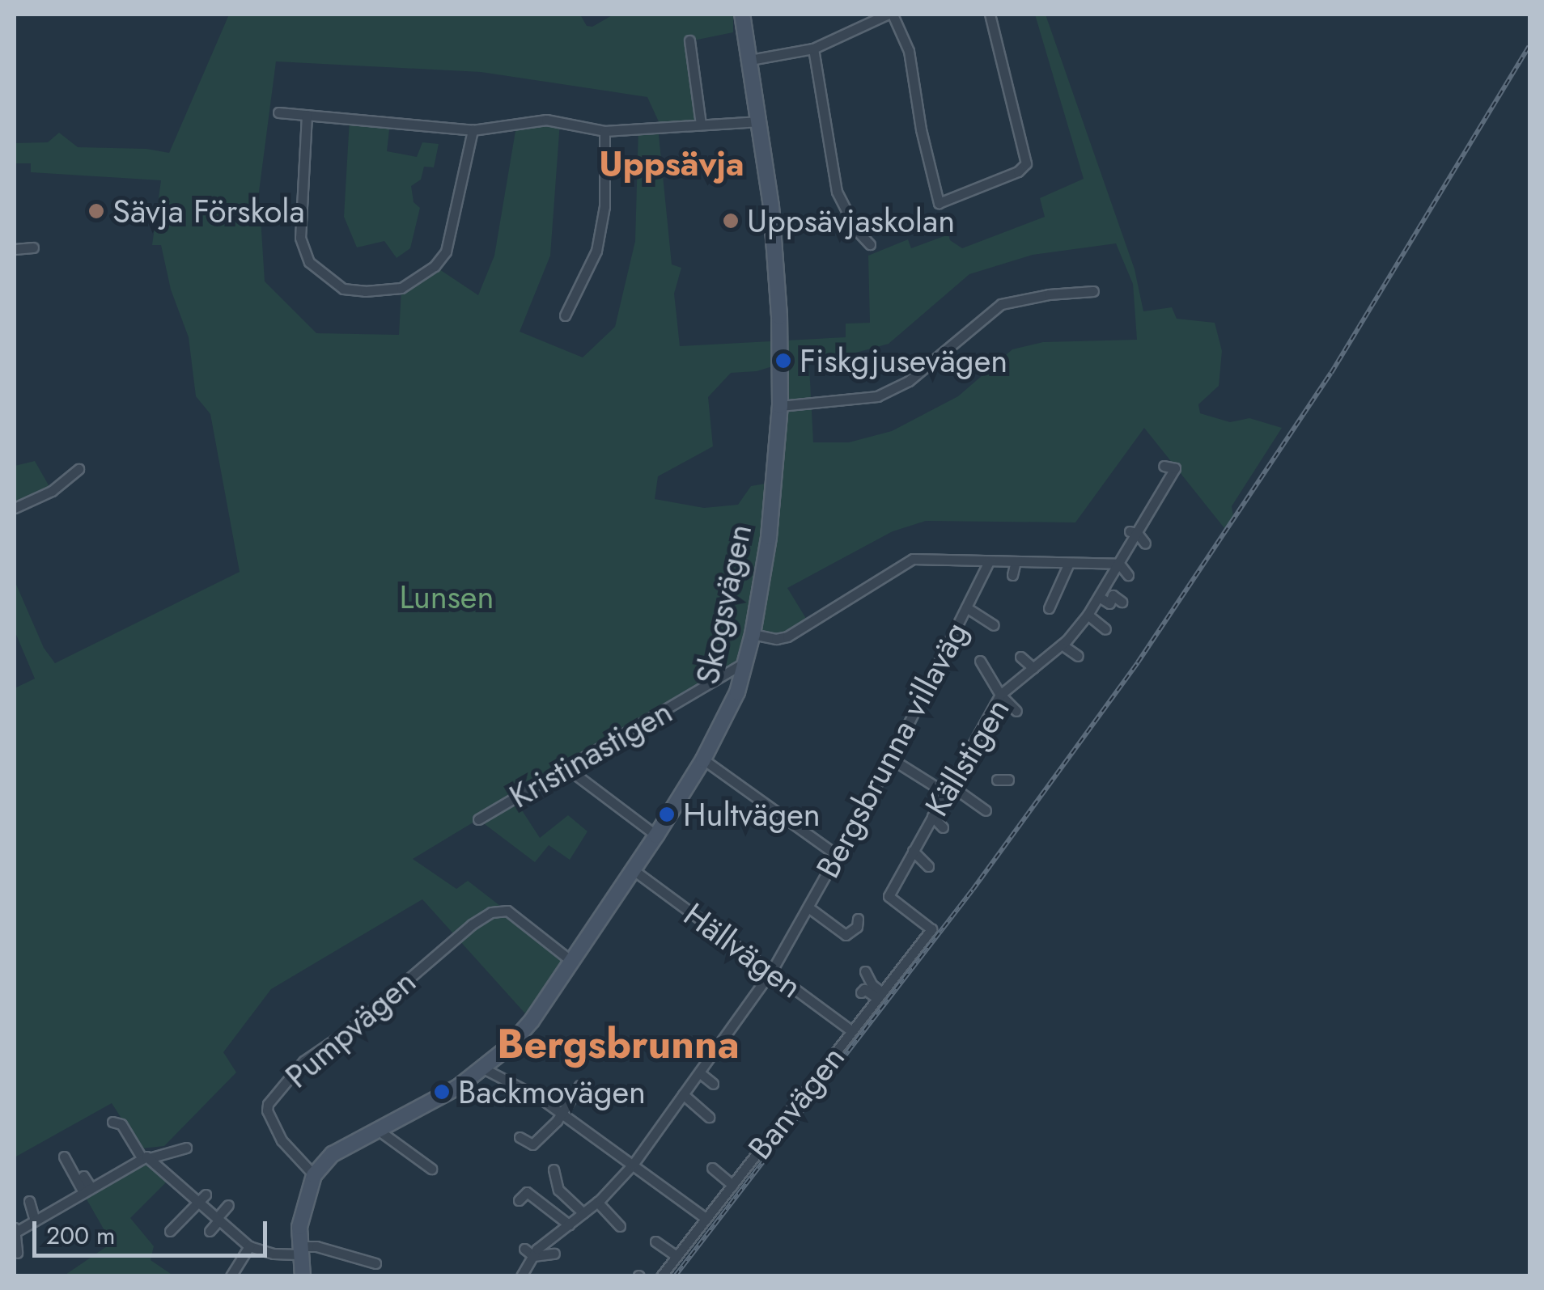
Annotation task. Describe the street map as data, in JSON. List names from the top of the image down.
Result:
{
  "streets": {
    "street": [
      "Skogsvägen",
      "Bergsbrunna villaväg",
      "Kristinastigen",
      "Källstigen",
      "Hällvägen",
      "Pumpvägen",
      "Banvägen"
    ]
  },
  "crossings": [
    ["Skogsvägen", "Kristinastigen"],
    ["Skogsvägen", "Hällvägen"],
    ["Skogsvägen", "Pumpvägen"],
    ["Bergsbrunna villaväg", "Hällvägen"],
    ["Källstigen", "Banvägen"],
    ["Hällvägen", "Banvägen"]
  ],
  "districts": ["Uppsävja", "Bergsbrunna"],
  "parks": ["Lunsen"],
  "places": [
    "Sävja Förskola",
    "Uppsävjaskolan",
    "Fiskgjusevägen",
    "Hultvägen",
    "Backmovägen"
  ],
  "scale_bar": "200 m"
}
